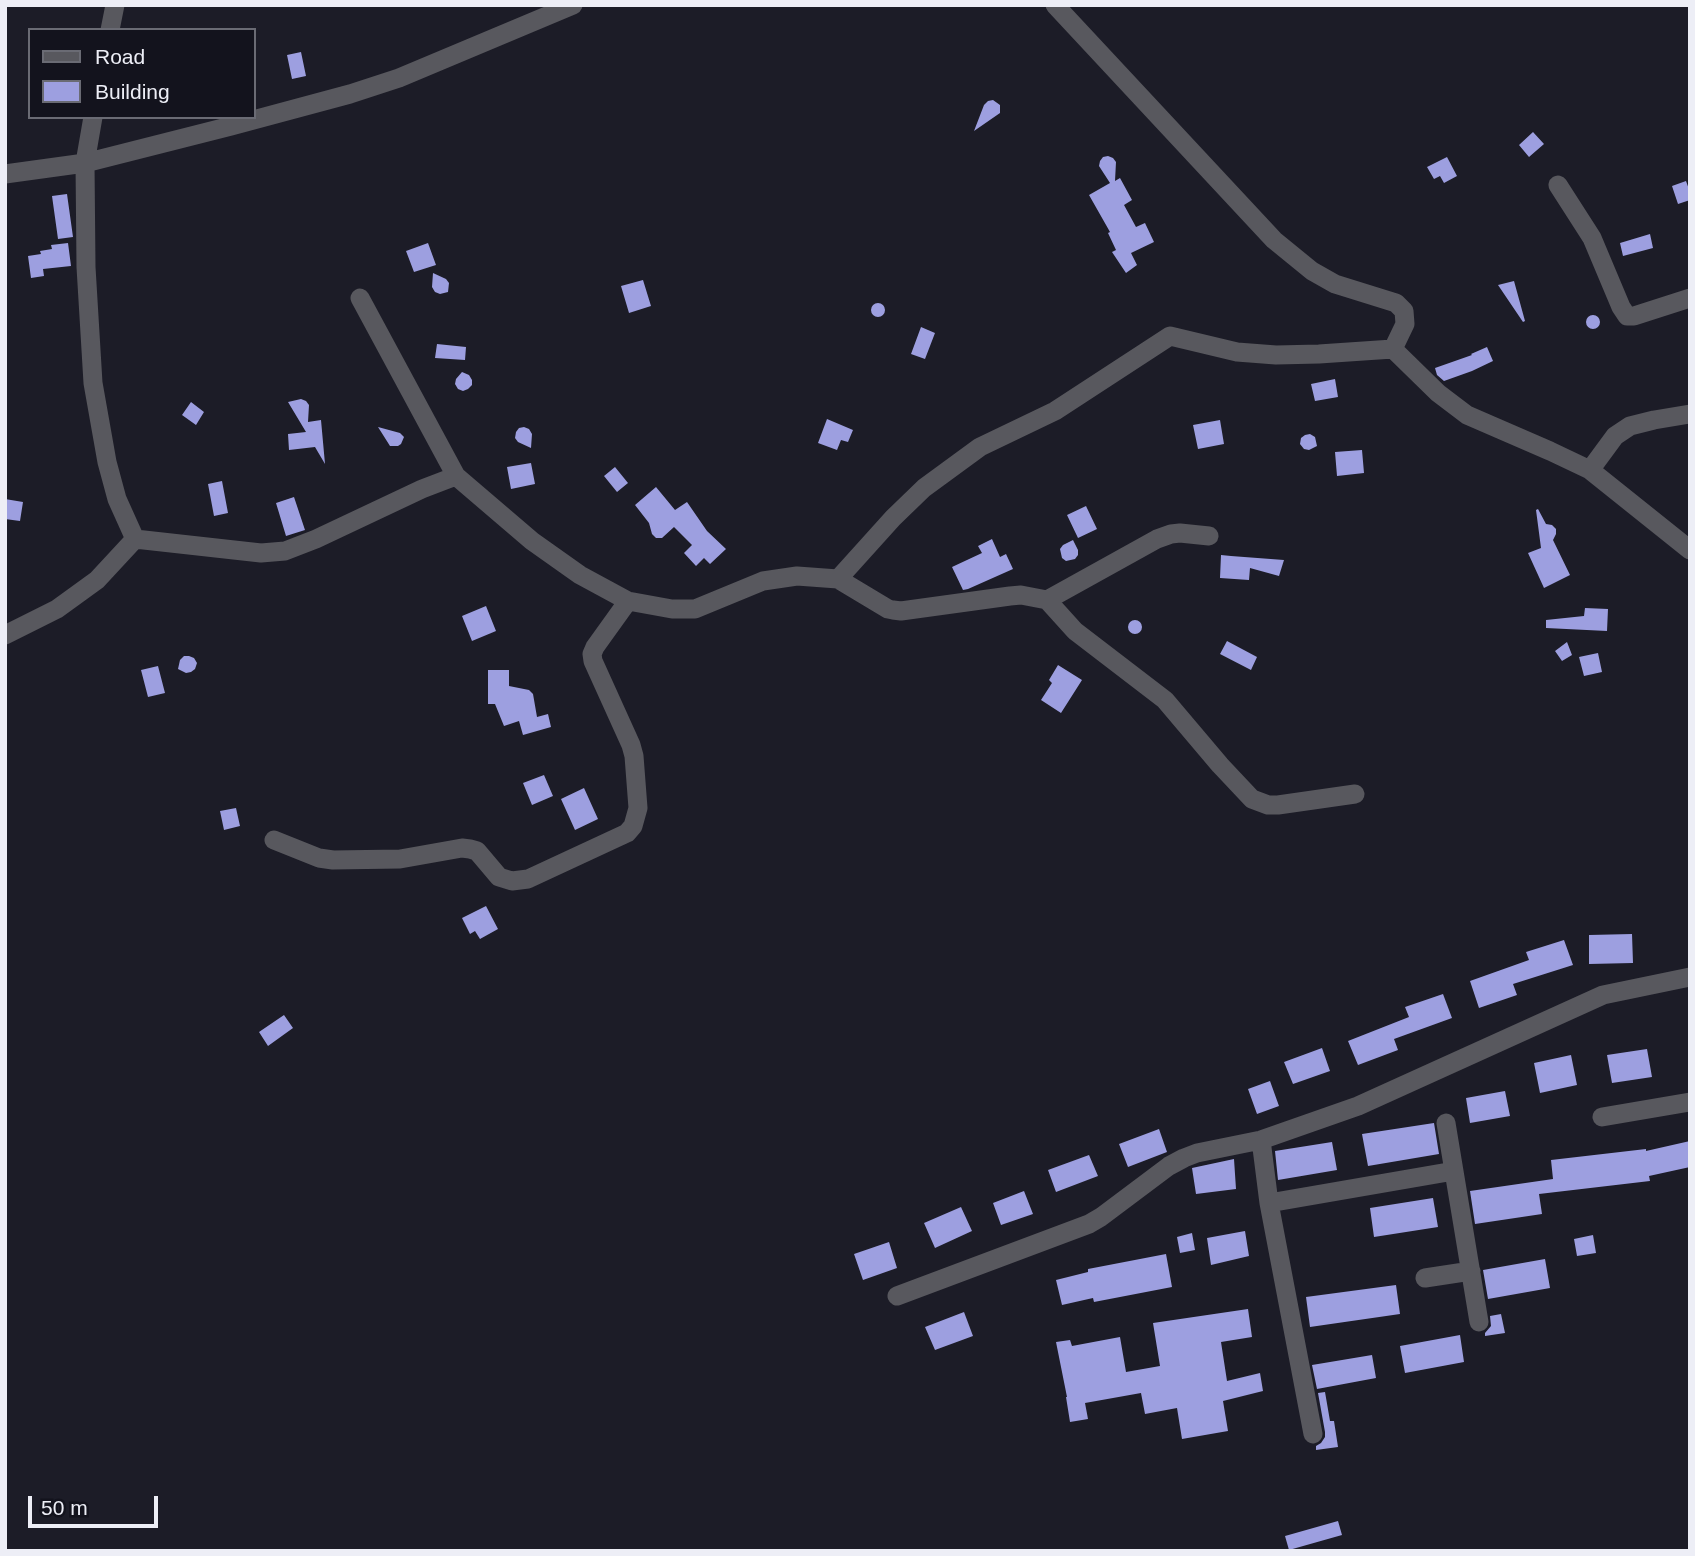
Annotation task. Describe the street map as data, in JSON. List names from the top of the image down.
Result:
{
  "legend": ["Road", "Building"],
  "scale_bar": "50 m"
}
